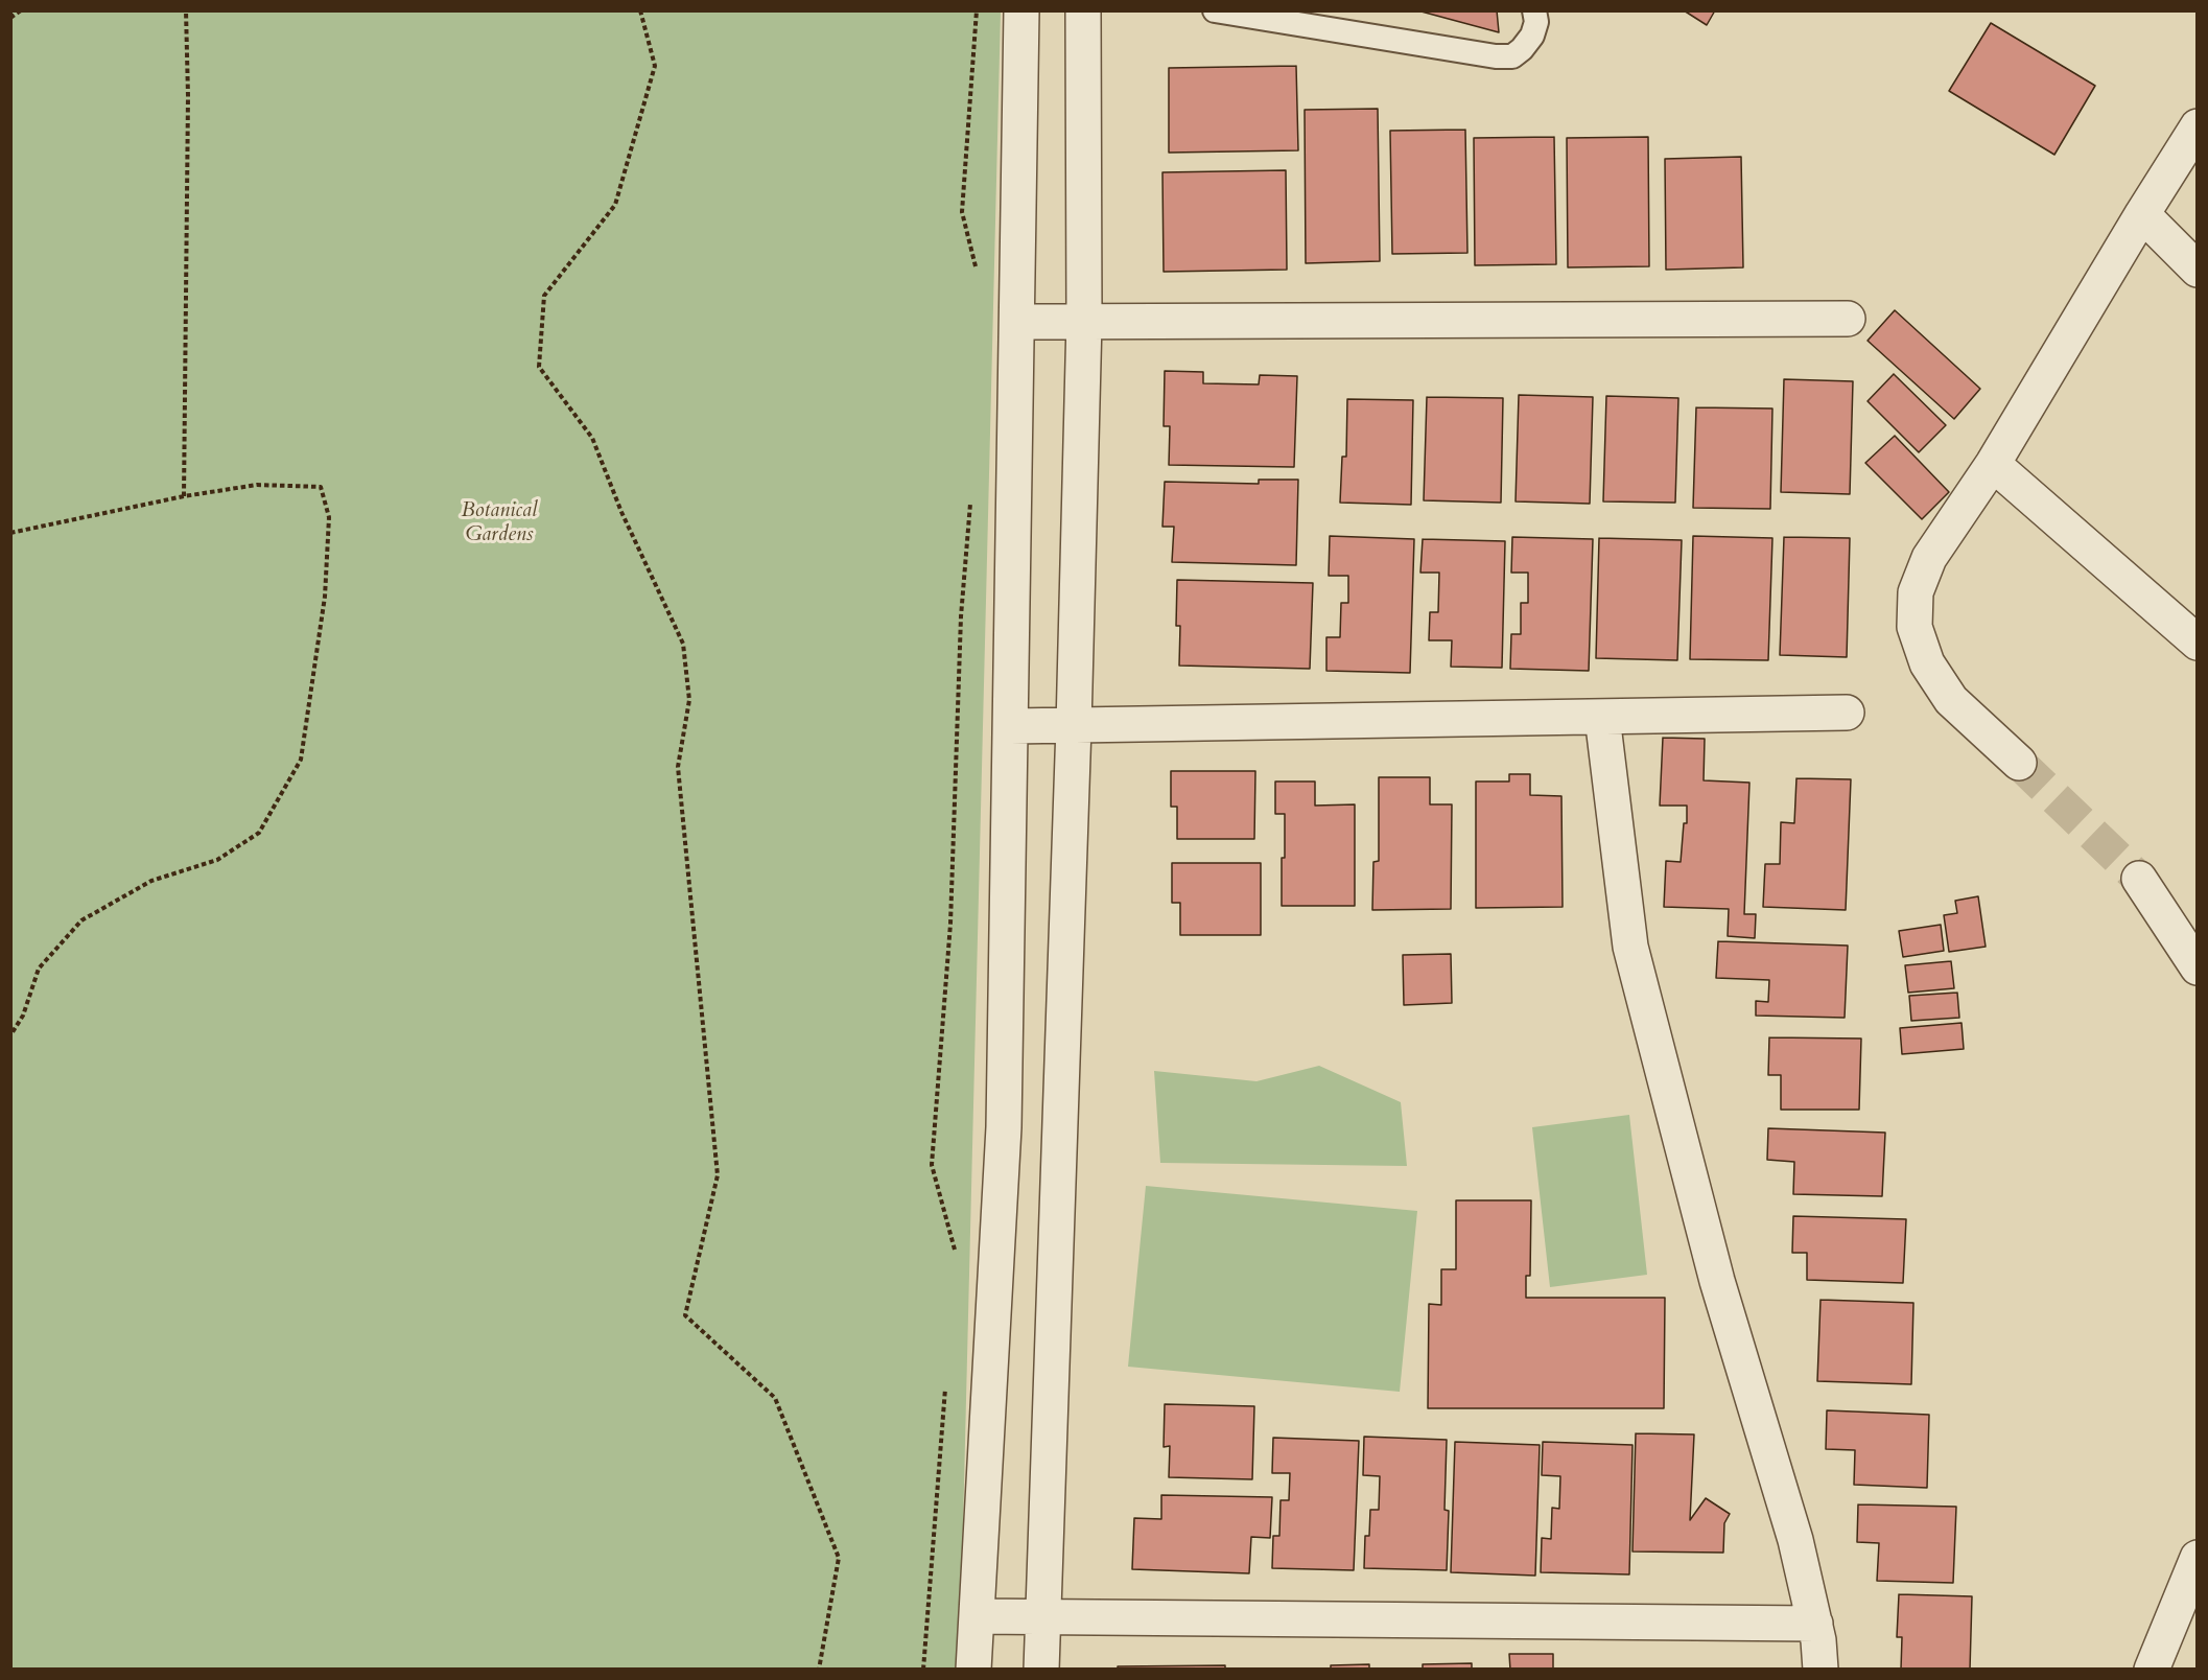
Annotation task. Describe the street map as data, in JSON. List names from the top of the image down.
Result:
{
  "parks": ["Botanical Gardens"]
}
